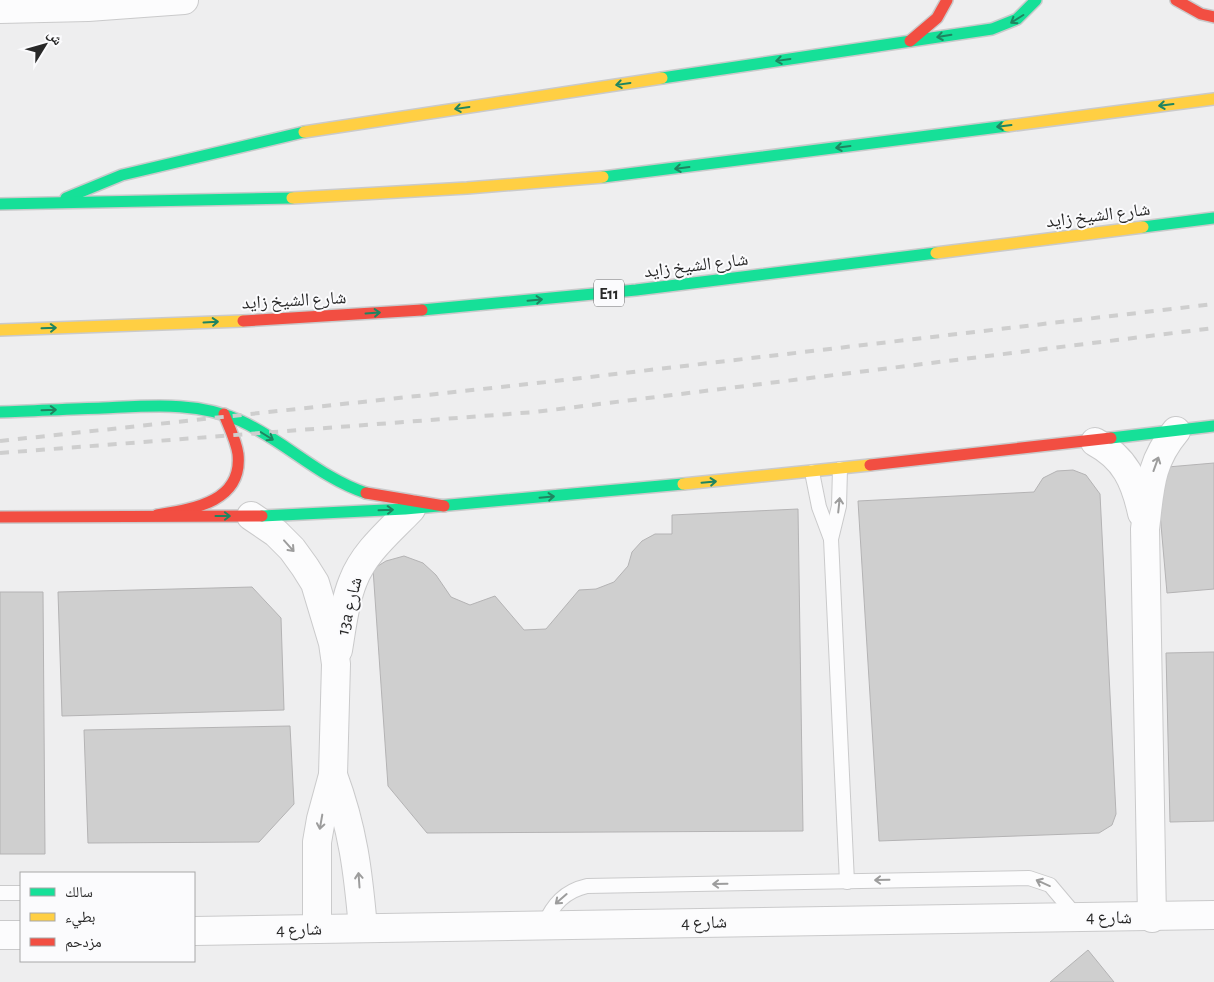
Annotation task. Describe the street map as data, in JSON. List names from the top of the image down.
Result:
{
  "streets": {
    "main road": ["شارع الشيخ زايد", "E11"],
    "street": ["13a شارع", "شارع 4"]
  },
  "crossings": [
    ["13a شارع", "شارع 4"]
  ],
  "one_way": ["شارع الشيخ زايد"],
  "legend": ["سالك", "بطيء", "مزدحم"],
  "north": "top right"
}
